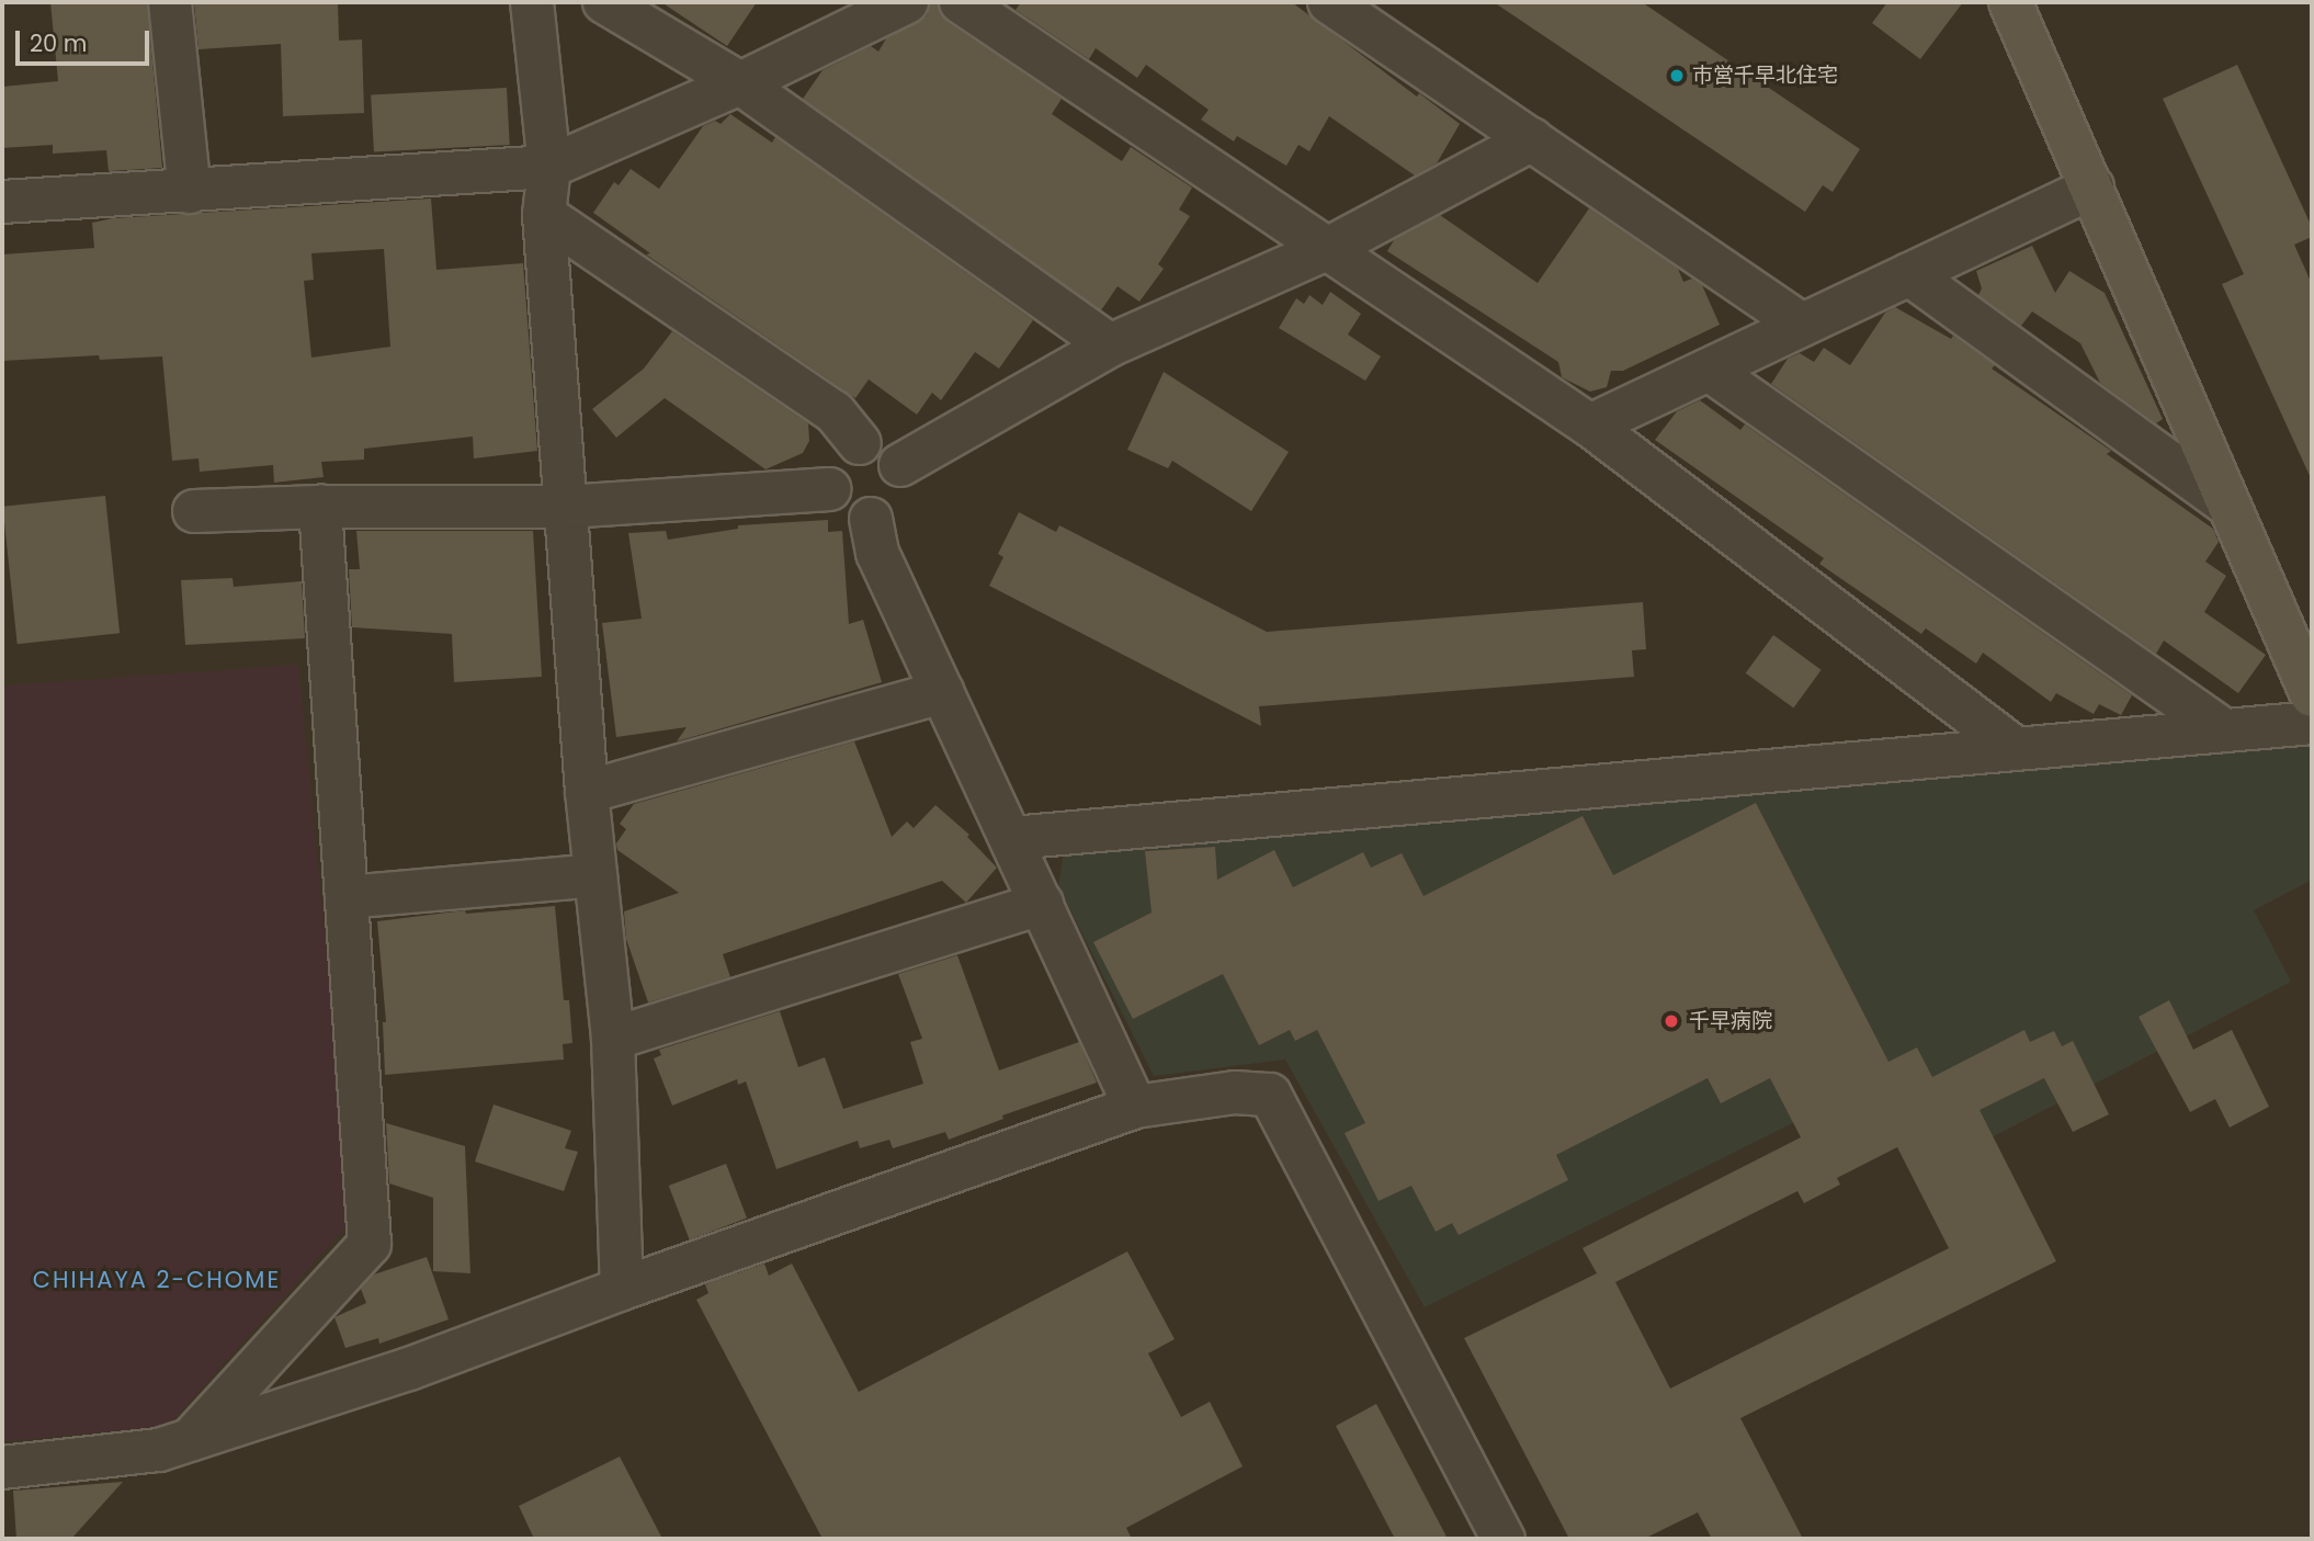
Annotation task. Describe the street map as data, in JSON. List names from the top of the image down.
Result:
{
  "districts": ["CHIHAYA 2-CHOME"],
  "places": ["市営千早北住宅", "千早病院"],
  "scale_bar": "20 m"
}
